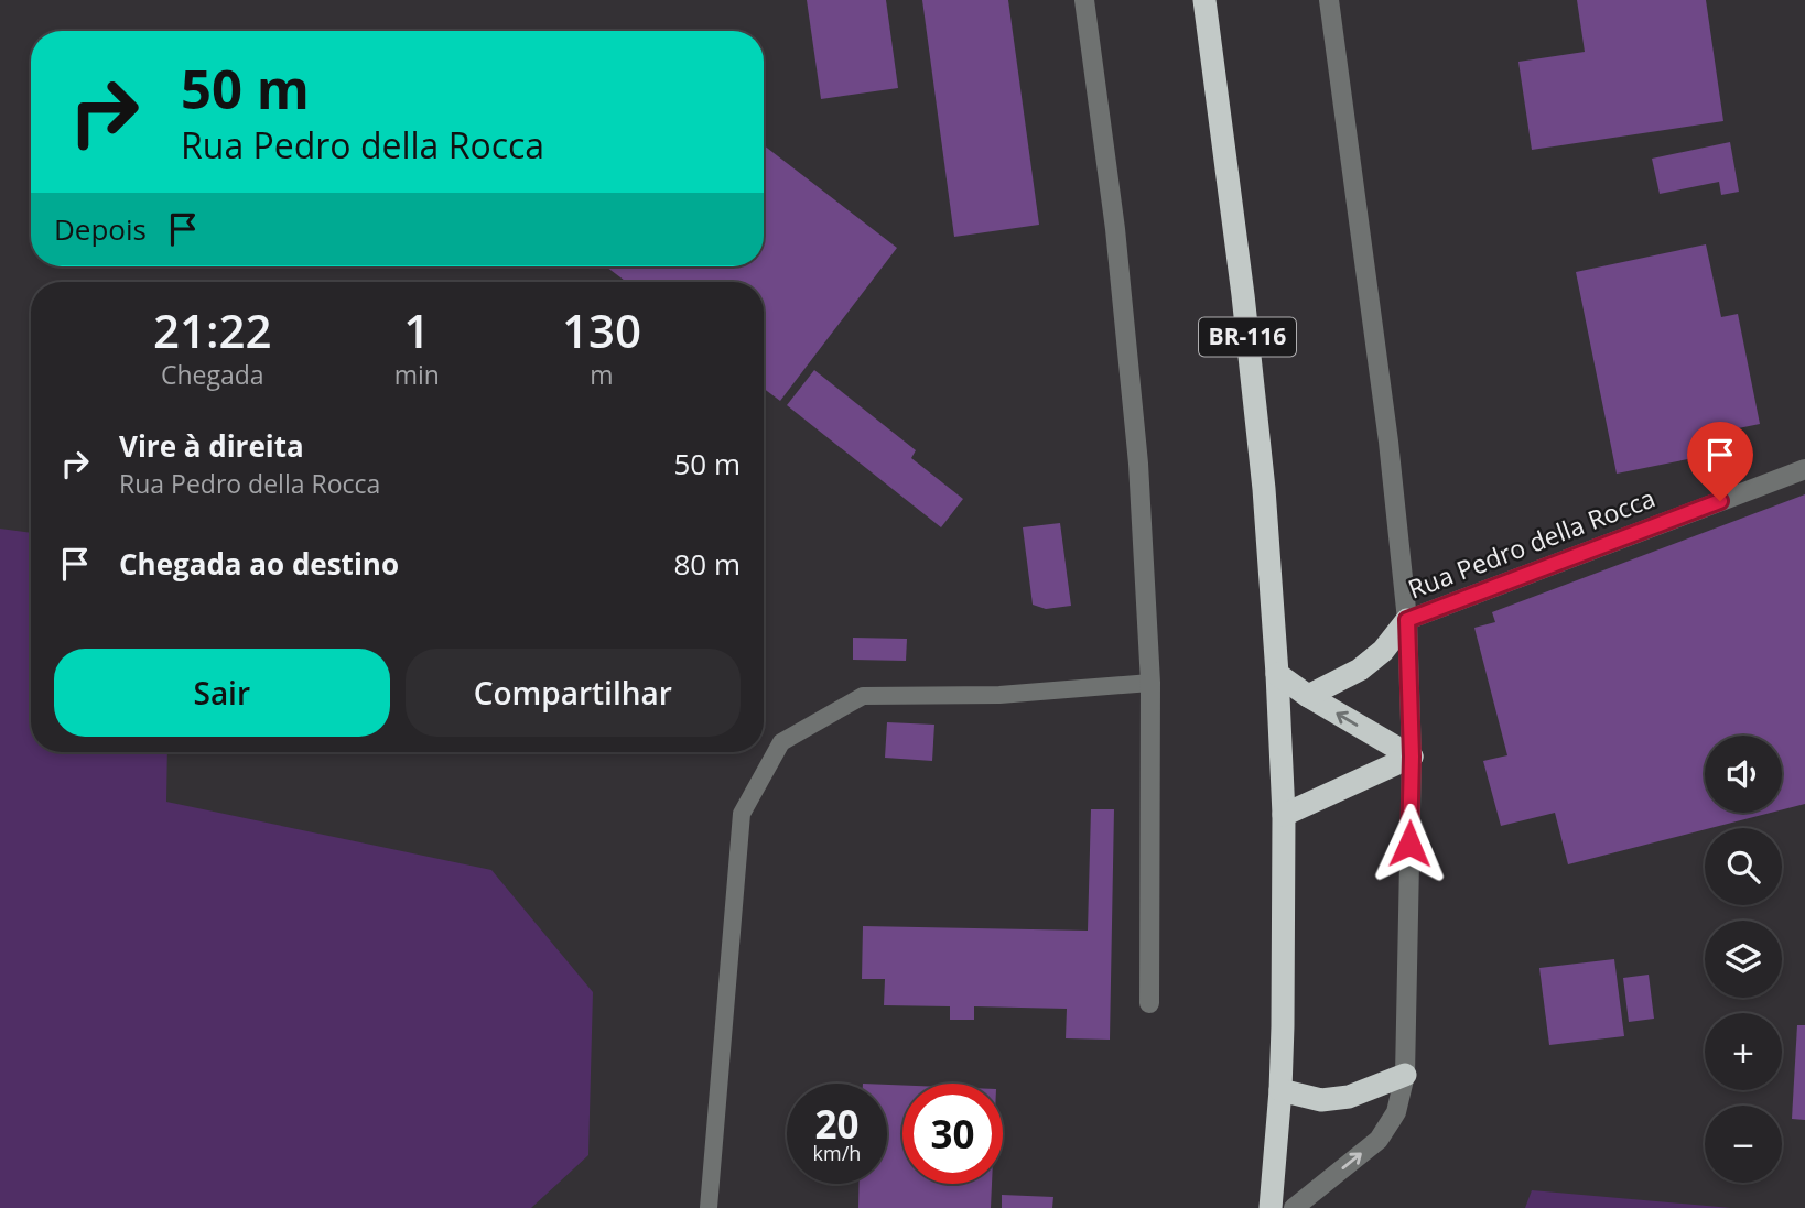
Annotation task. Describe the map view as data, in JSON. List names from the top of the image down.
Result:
{
  "streets": {
    "highway": ["BR-116"],
    "street": ["Rua Pedro della Rocca"]
  },
  "page": {
    "turn": ["50 m", "Rua Pedro della Rocca"],
    "then": "Depois",
    "eta": [
      "21:22",
      "Chegada",
      "1",
      "min",
      "130",
      "m"
    ],
    "list": [
      {
        "name": "Vire à direita",
        "note": "Rua Pedro della Rocca",
        "value": "50 m"
      },
      {
        "name": "Chegada ao destino",
        "value": "80 m"
      }
    ],
    "buttons": ["Sair", "Compartilhar"],
    "map_buttons": ["+", "−"],
    "speed": "20 km/h",
    "limit": "30"
  }
}
